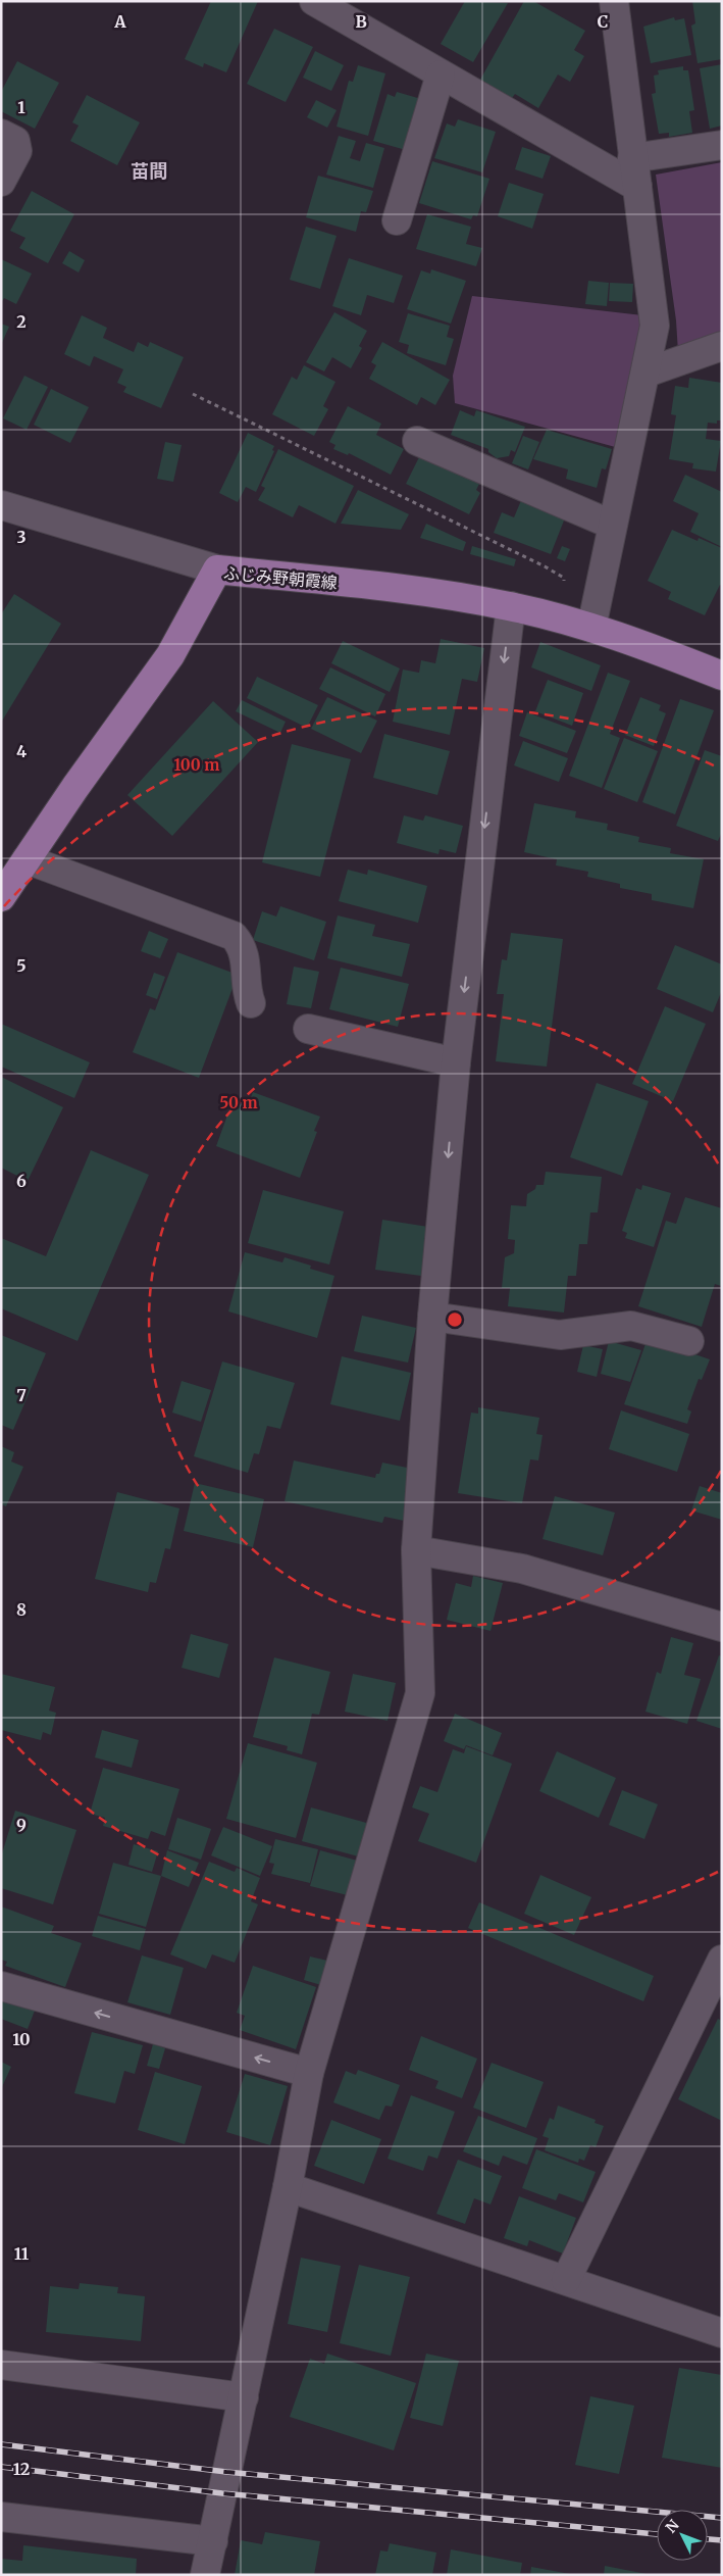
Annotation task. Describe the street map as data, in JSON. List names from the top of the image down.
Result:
{
  "streets": {
    "main road": ["ふじみ野朝霞線"]
  },
  "districts": ["苗間"],
  "north": "top left",
  "grid": {
    "columns": ["A", "B", "C"],
    "rows": [
      "1",
      "2",
      "3",
      "4",
      "5",
      "6",
      "7",
      "8",
      "9",
      "10",
      "11",
      "12"
    ]
  },
  "rings": ["100 m", "50 m"]
}
